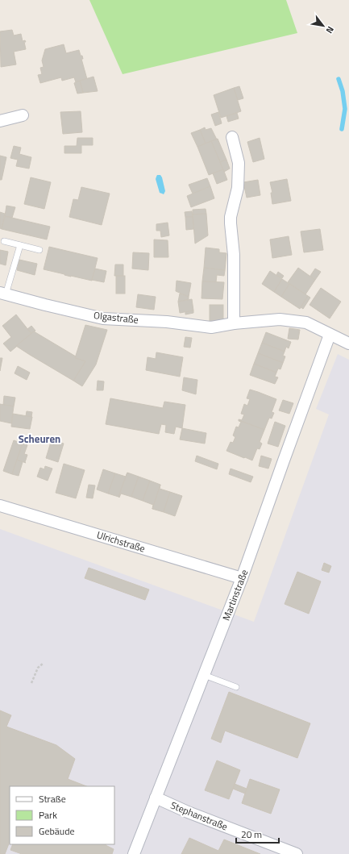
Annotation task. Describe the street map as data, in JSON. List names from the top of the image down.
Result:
{
  "streets": {
    "street": [
      "Olgastraße",
      "Ulrichstraße",
      "Martinstraße",
      "Stephanstraße"
    ]
  },
  "crossings": [
    ["Olgastraße", "Martinstraße"],
    ["Ulrichstraße", "Martinstraße"],
    ["Martinstraße", "Stephanstraße"]
  ],
  "districts": ["Scheuren"],
  "legend": ["Straße", "Park", "Gebäude"],
  "scale_bar": "20 m",
  "north": "bottom right"
}
